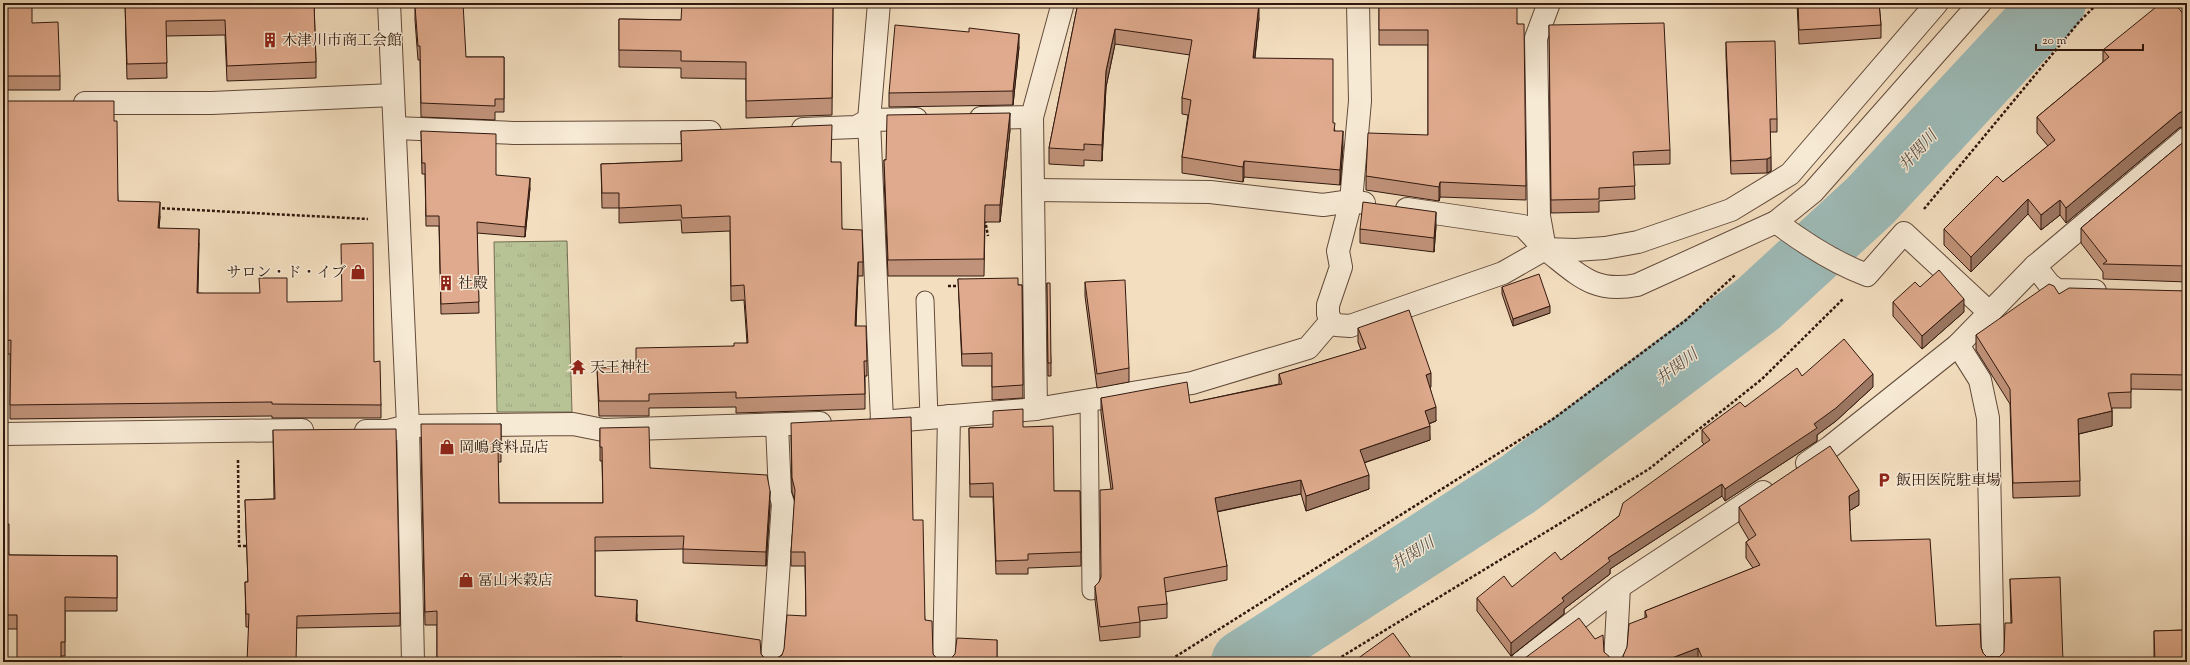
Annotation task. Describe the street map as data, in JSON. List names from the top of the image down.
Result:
{
  "water": ["井関川"],
  "places": {
    "building": ["木津川市商工会館", "社殿"],
    "shop": ["サロン・ド・イブ", "岡嶋食料品店", "冨山米穀店"],
    "temple": ["天王神社"],
    "parking": ["飯田医院駐車場"]
  },
  "scale_bar": "20 m"
}
